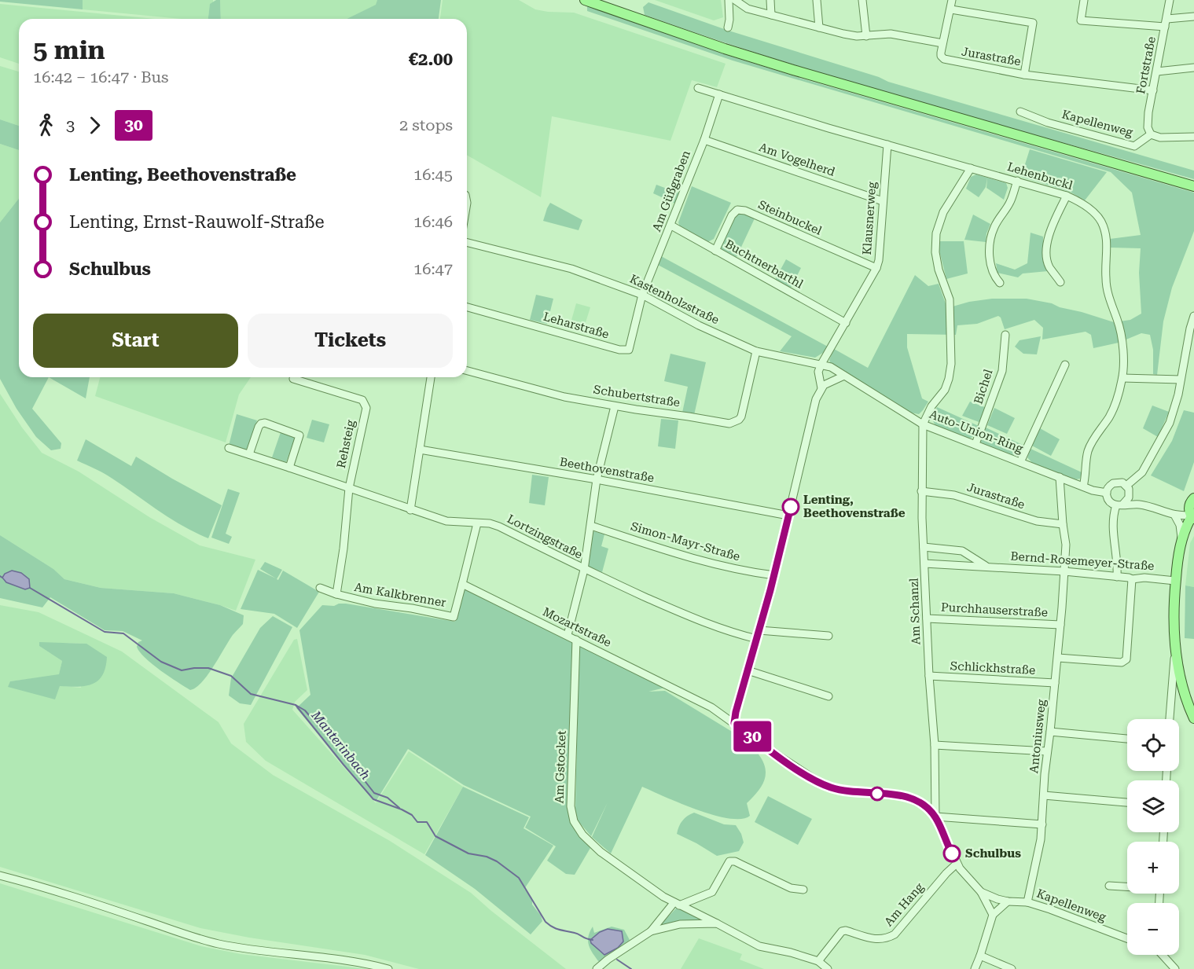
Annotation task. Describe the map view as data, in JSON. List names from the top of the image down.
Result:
{
  "streets": {
    "street": [
      "Jurastraße",
      "Fortstraße",
      "Kapellenweg",
      "Am Vogelherd",
      "Lehenbuckl",
      "Am Güßgraben",
      "Steinbuckel",
      "Klausnerweg",
      "Buchtnerbarthl",
      "Kastenholzstraße",
      "Leharstraße",
      "Bichel",
      "Schubertstraße",
      "Auto-Union-Ring",
      "Rehsteig",
      "Beethovenstraße",
      "Lortzingstraße",
      "Simon-Mayr-Straße",
      "Bernd-Rosemeyer-Straße",
      "Am Kalkbrenner",
      "Purchhauserstraße",
      "Am Schanzl",
      "Mozartstraße",
      "Schlickhstraße",
      "Antoniusweg",
      "Am Gstocket",
      "Am Hang"
    ]
  },
  "crossings": [
    ["Jurastraße", "Fortstraße"],
    ["Jurastraße", "Am Schanzl"],
    ["Fortstraße", "Kapellenweg"],
    ["Kapellenweg", "Am Schanzl"],
    ["Kapellenweg", "Antoniusweg"],
    ["Kapellenweg", "Am Hang"],
    ["Am Vogelherd", "Am Güßgraben"],
    ["Am Vogelherd", "Klausnerweg"],
    ["Lehenbuckl", "Am Güßgraben"],
    ["Lehenbuckl", "Klausnerweg"],
    ["Lehenbuckl", "Auto-Union-Ring"],
    ["Am Güßgraben", "Buchtnerbarthl"],
    ["Am Güßgraben", "Kastenholzstraße"],
    ["Am Güßgraben", "Leharstraße"],
    ["Steinbuckel", "Klausnerweg"],
    ["Steinbuckel", "Buchtnerbarthl"],
    ["Klausnerweg", "Buchtnerbarthl"],
    ["Klausnerweg", "Kastenholzstraße"],
    ["Klausnerweg", "Auto-Union-Ring"],
    ["Kastenholzstraße", "Leharstraße"],
    ["Kastenholzstraße", "Schubertstraße"],
    ["Kastenholzstraße", "Auto-Union-Ring"],
    ["Bichel", "Auto-Union-Ring"],
    ["Auto-Union-Ring", "Am Schanzl"],
    ["Rehsteig", "Lortzingstraße"],
    ["Rehsteig", "Am Kalkbrenner"],
    ["Lortzingstraße", "Am Kalkbrenner"],
    ["Bernd-Rosemeyer-Straße", "Am Schanzl"],
    ["Bernd-Rosemeyer-Straße", "Antoniusweg"],
    ["Am Kalkbrenner", "Mozartstraße"],
    ["Purchhauserstraße", "Am Schanzl"],
    ["Purchhauserstraße", "Antoniusweg"],
    ["Am Schanzl", "Schlickhstraße"],
    ["Mozartstraße", "Am Gstocket"],
    ["Schlickhstraße", "Antoniusweg"],
    ["Am Gstocket", "Am Hang"]
  ],
  "water": ["Manterinbach"],
  "places": ["Lenting, Beethovenstraße", "Schulbus"],
  "lines": ["bus line 30"],
  "page": {
    "on_map": "30",
    "heading": ["5 min", "16:42 – 16:47 · Bus", "€2.00"],
    "legs": ["3", "30", "2 stops"],
    "list": [
      {
        "name": "Lenting, Beethovenstraße",
        "value": "16:45"
      },
      {
        "name": "Lenting, Ernst-Rauwolf-Straße",
        "value": "16:46"
      },
      {
        "name": "Schulbus",
        "value": "16:47"
      }
    ],
    "buttons": ["Start", "Tickets"],
    "map_buttons": ["+", "−"]
  }
}
